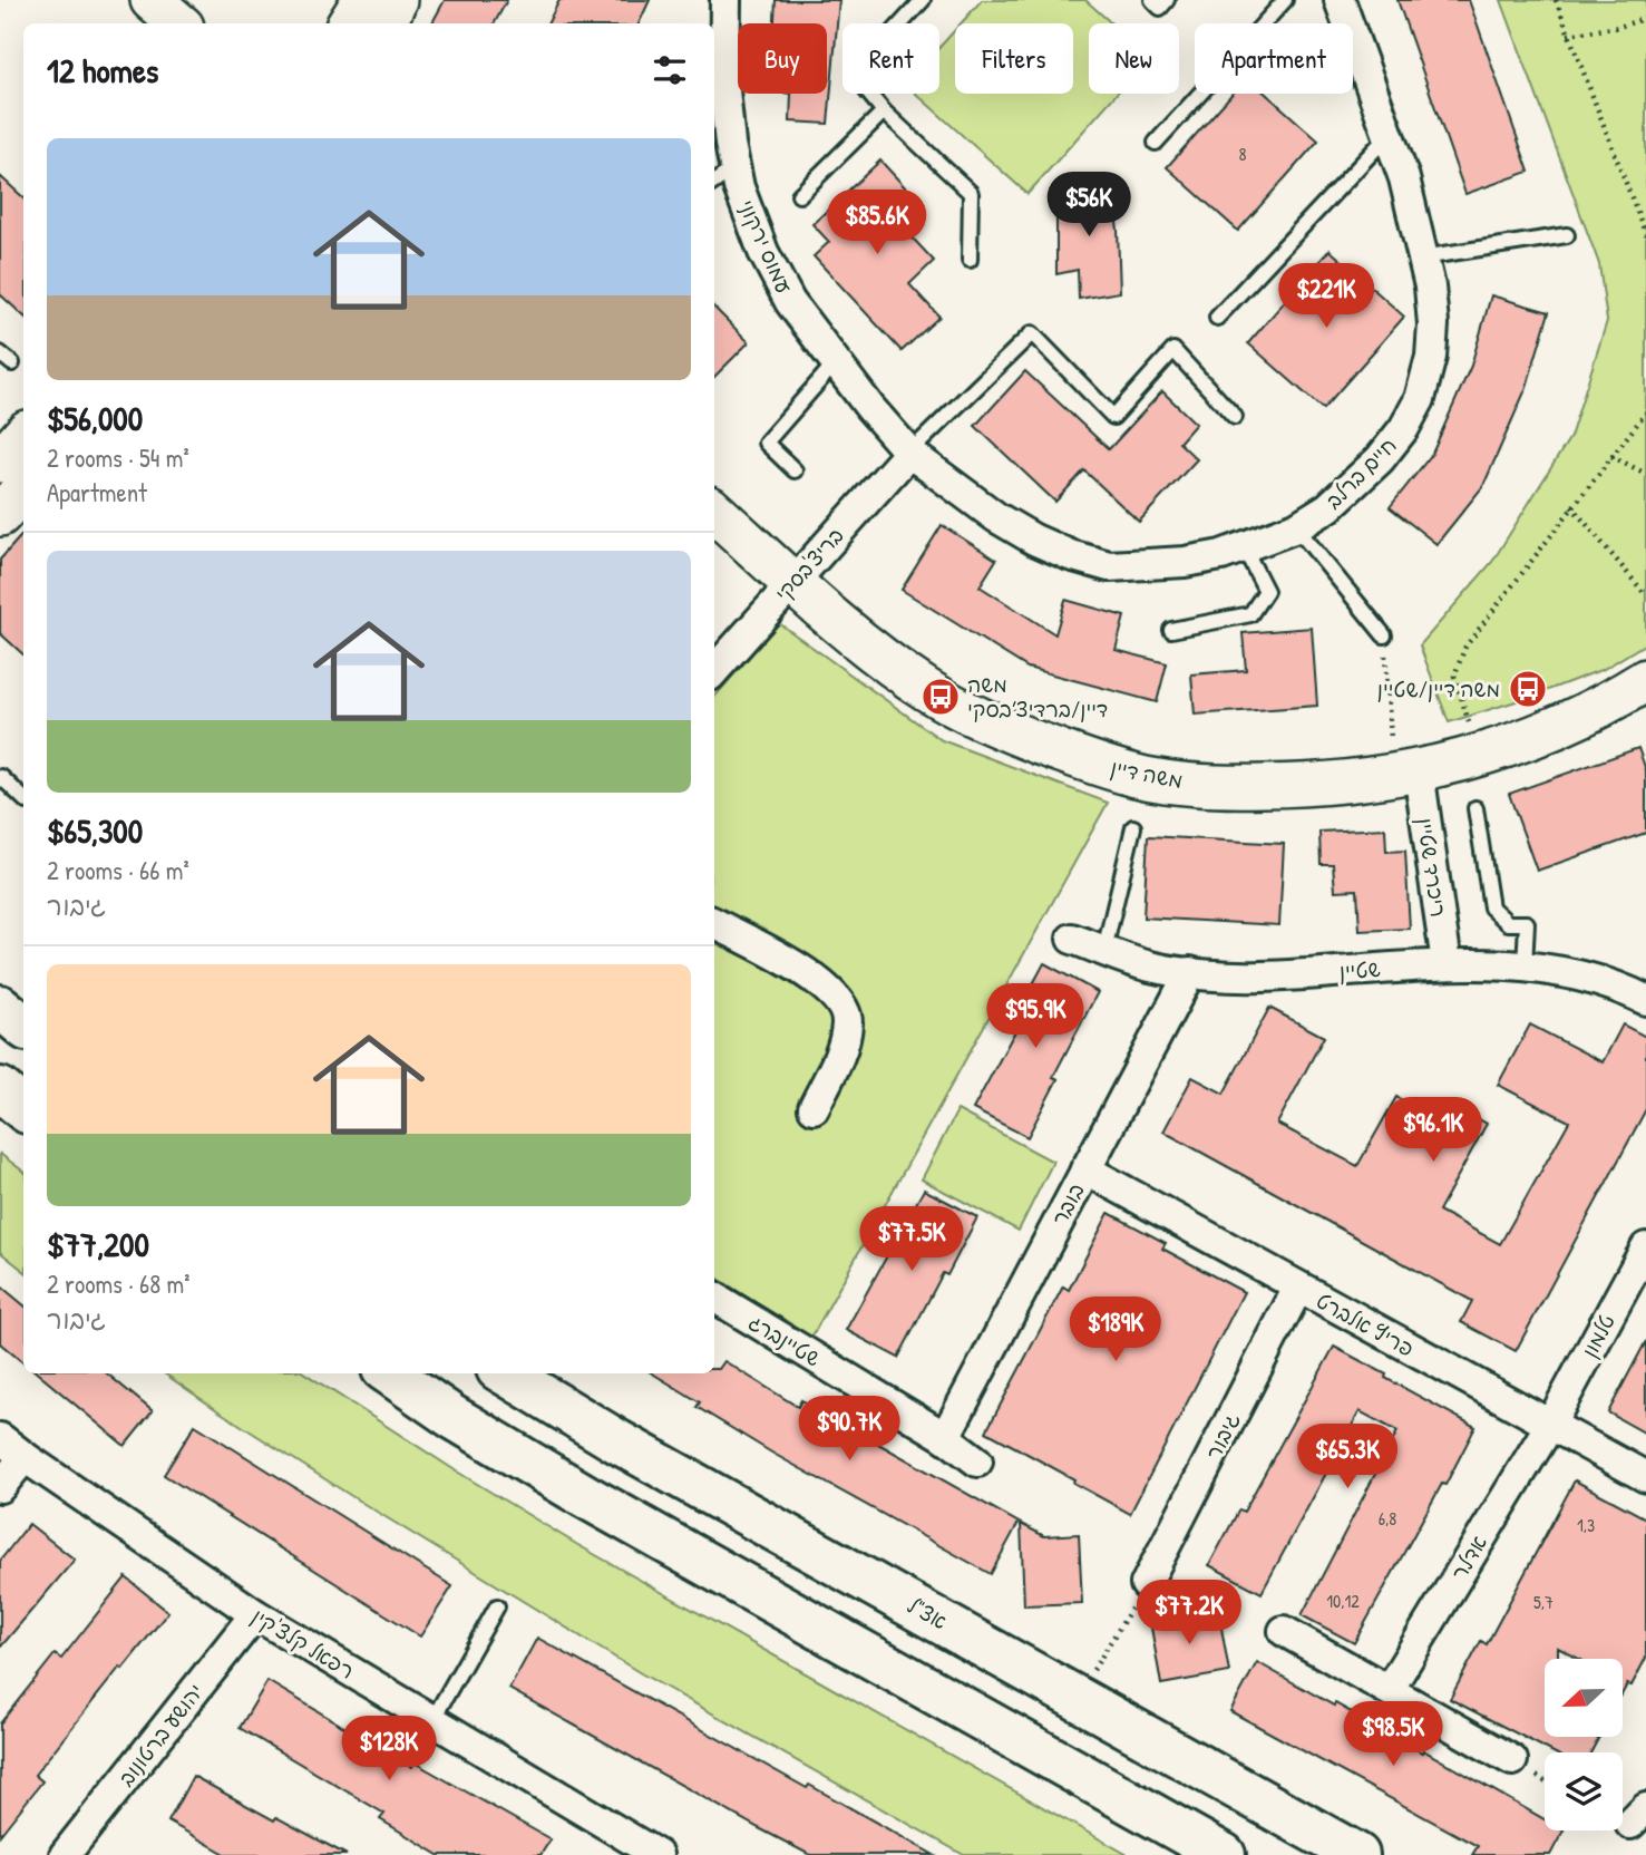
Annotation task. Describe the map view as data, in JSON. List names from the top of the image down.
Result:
{
  "streets": {
    "main road": ["אצ\"ל"],
    "street": [
      "עמוס ירקוני",
      "חיים ברלב",
      "בריצ'בסקי",
      "משה דיין",
      "ריכרד שטיין",
      "שטיין",
      "בובר",
      "פריץ אלברט",
      "טלמון",
      "שטיינברג",
      "גיבור",
      "אדלר",
      "רפאל קלצ'קין",
      "יהושע ברטונוב"
    ]
  },
  "crossings": [
    ["עמוס ירקוני", "חיים ברלב"],
    ["עמוס ירקוני", "בריצ'בסקי"],
    ["חיים ברלב", "בריצ'בסקי"],
    ["בריצ'בסקי", "משה דיין"],
    ["משה דיין", "ריכרד שטיין"],
    ["ריכרד שטיין", "שטיין"],
    ["שטיין", "בובר"],
    ["בובר", "פריץ אלברט"],
    ["בובר", "שטיינברג"],
    ["פריץ אלברט", "טלמון"],
    ["פריץ אלברט", "גיבור"],
    ["פריץ אלברט", "אדלר"],
    ["טלמון", "אדלר"],
    ["רפאל קלצ'קין", "יהושע ברטונוב"]
  ],
  "places": {
    "bus stop": ["משה דיין/שטיין", "משה דיין/ברדיצ׳בסקי"]
  },
  "house_numbers": [
    "8",
    "6,8",
    "1,3",
    "10,12",
    "5,7"
  ],
  "north": "left",
  "page": {
    "chip": [
      "Buy",
      "Rent",
      "Filters",
      "New",
      "Apartment"
    ],
    "heading": "12 homes",
    "list": [
      {
        "name": "$56,000",
        "note": "2 rooms · 54 m² · Apartment"
      },
      {
        "name": "$65,300",
        "note": "2 rooms · 66 m² · גיבור"
      },
      {
        "name": "$77,200",
        "note": "2 rooms · 68 m² · גיבור"
      }
    ],
    "price": [
      "$56K",
      "$85.6K",
      "$221K",
      "$95.9K",
      "$96.1K",
      "$77.5K",
      "$189K",
      "$90.7K",
      "$65.3K",
      "$77.2K",
      "$98.5K",
      "$128K"
    ]
  }
}
